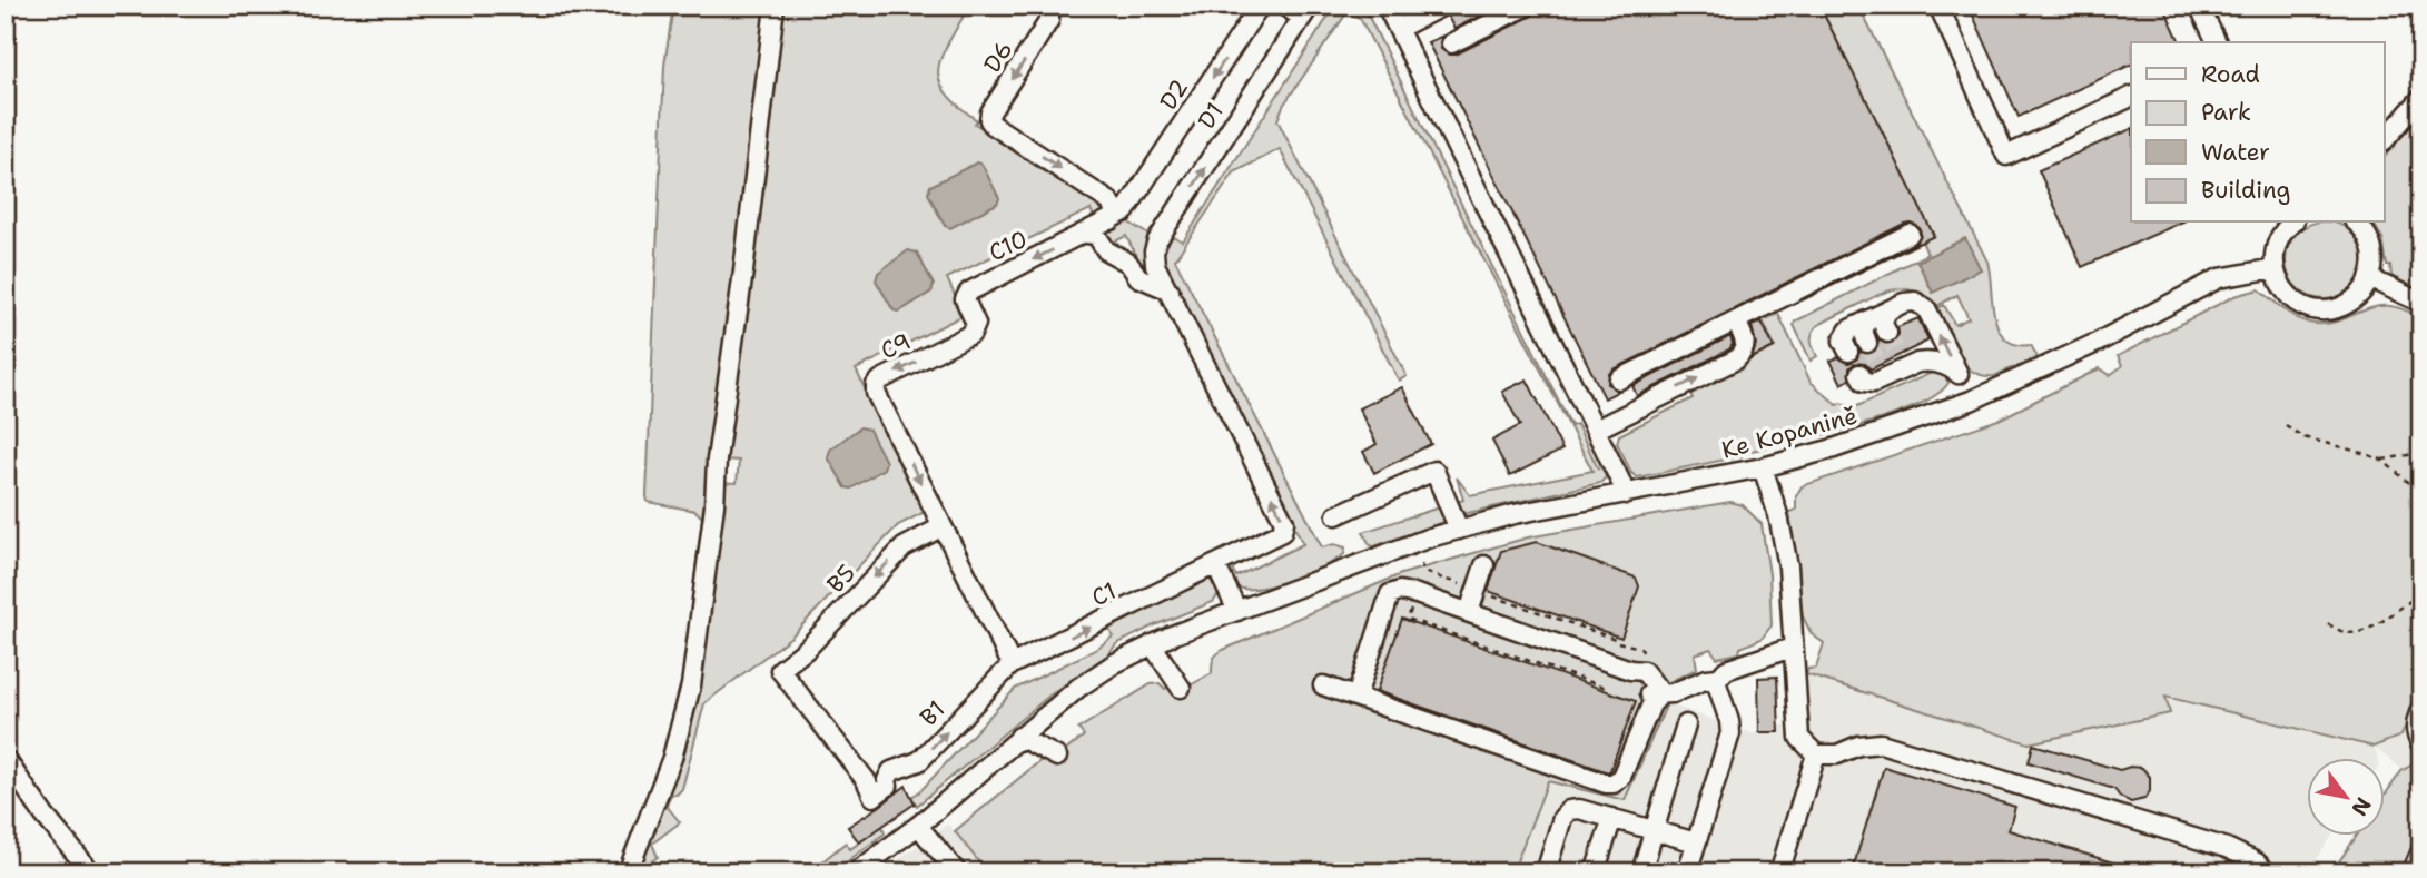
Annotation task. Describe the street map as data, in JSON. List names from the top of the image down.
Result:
{
  "streets": {
    "street": [
      "D6",
      "D2",
      "D1",
      "C10",
      "C9",
      "Ke Kopanině",
      "B5",
      "C1",
      "B1"
    ]
  },
  "crossings": [
    ["D6", "C10"],
    ["D2", "C10"],
    ["D1", "C1"],
    ["C10", "C9"],
    ["C9", "B5"],
    ["B5", "B1"],
    ["C1", "B1"]
  ],
  "one_way": [
    "D2",
    "D1",
    "C10",
    "B1"
  ],
  "legend": [
    "Road",
    "Park",
    "Water",
    "Building"
  ],
  "north": "bottom right"
}
